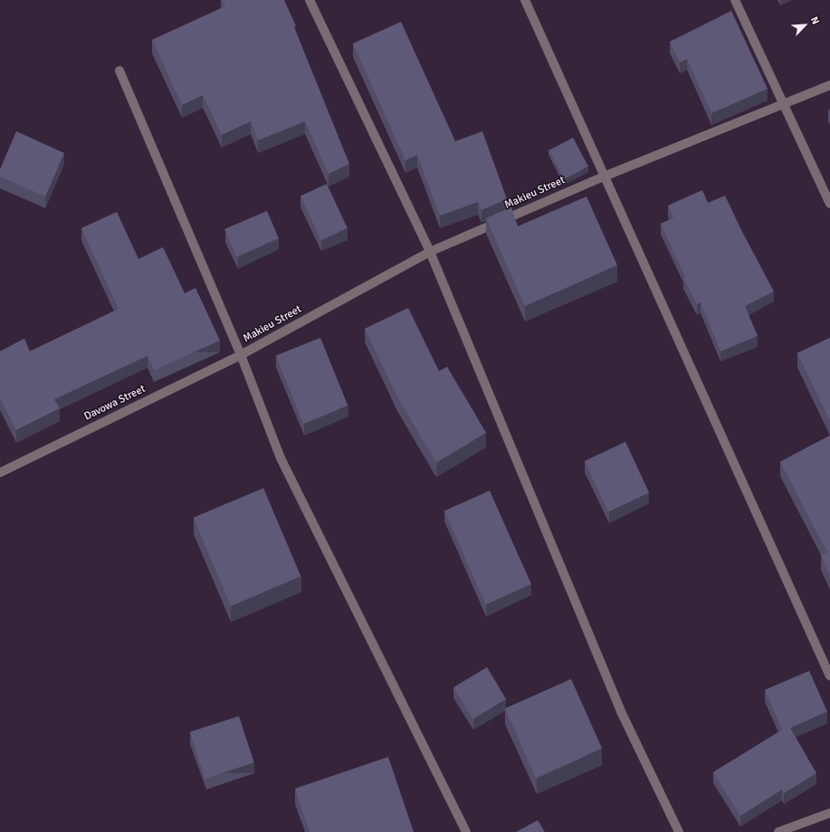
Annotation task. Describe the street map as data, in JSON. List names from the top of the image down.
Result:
{
  "streets": {
    "street": ["Makieu Street", "Davowa Street"]
  },
  "crossings": [
    ["Makieu Street", "Davowa Street"]
  ],
  "north": "top right"
}
